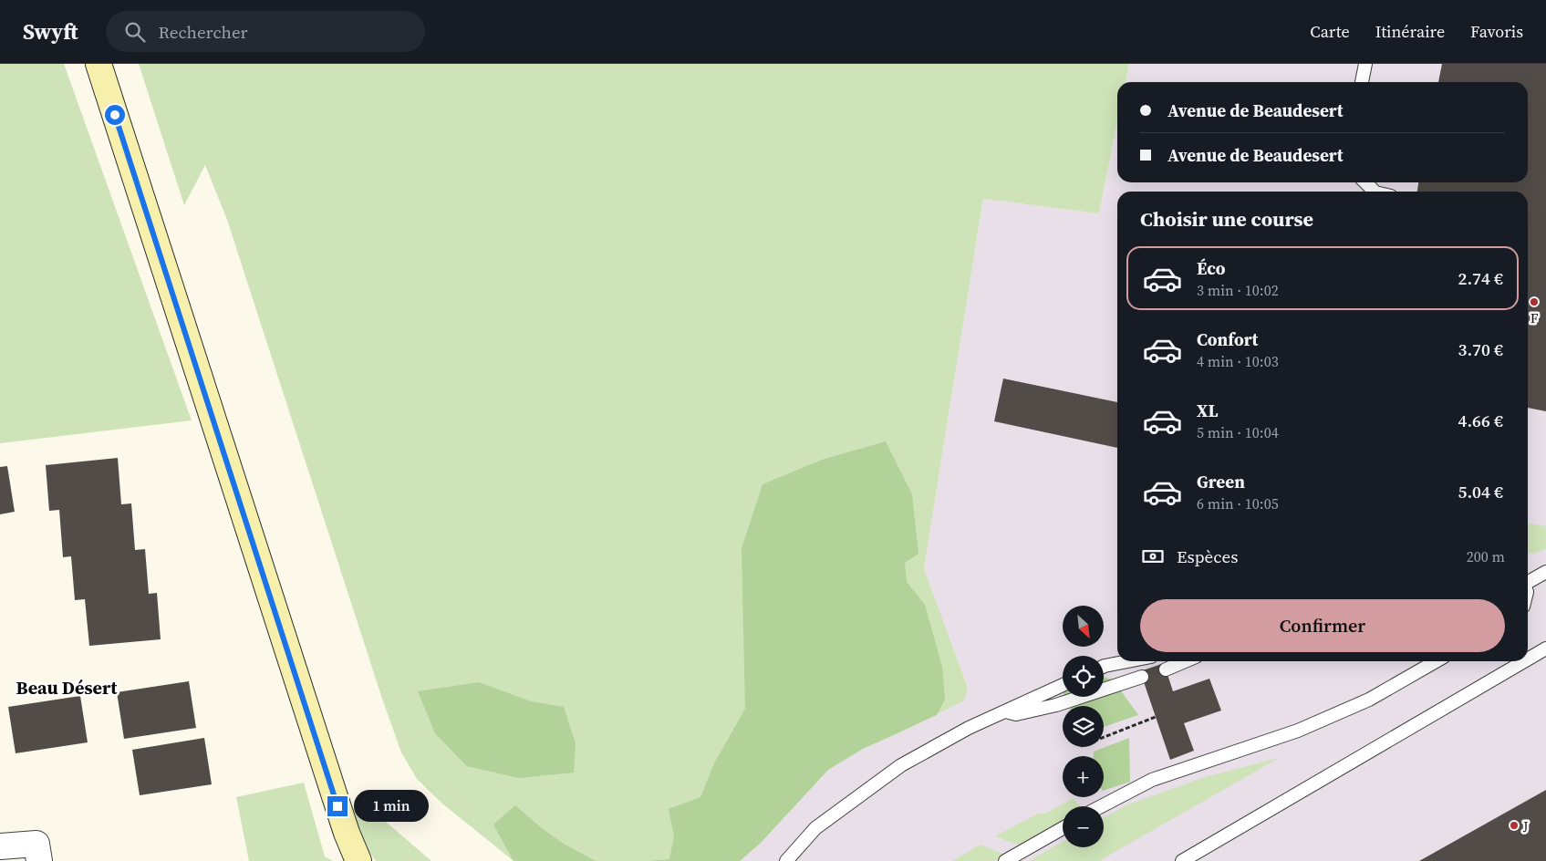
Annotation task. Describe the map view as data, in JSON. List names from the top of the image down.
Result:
{
  "districts": ["Beau Désert"],
  "places": ["F", "J"],
  "north": "bottom right",
  "page": {
    "header": "Swyft",
    "search": "Rechercher",
    "nav": ["Carte", "Itinéraire", "Favoris"],
    "banner": ["Avenue de Beaudesert", "Avenue de Beaudesert"],
    "heading": "Choisir une course",
    "list": [
      {
        "name": "Éco",
        "note": "3 min · 10:02",
        "value": "2.74 €"
      },
      {
        "name": "Confort",
        "note": "4 min · 10:03",
        "value": "3.70 €"
      },
      {
        "name": "XL",
        "note": "5 min · 10:04",
        "value": "4.66 €"
      },
      {
        "name": "Green",
        "note": "6 min · 10:05",
        "value": "5.04 €"
      }
    ],
    "pay": ["Espèces", "200 m"],
    "buttons": "Confirmer",
    "map_buttons": ["+", "−"],
    "bubble": "1 min"
  }
}
